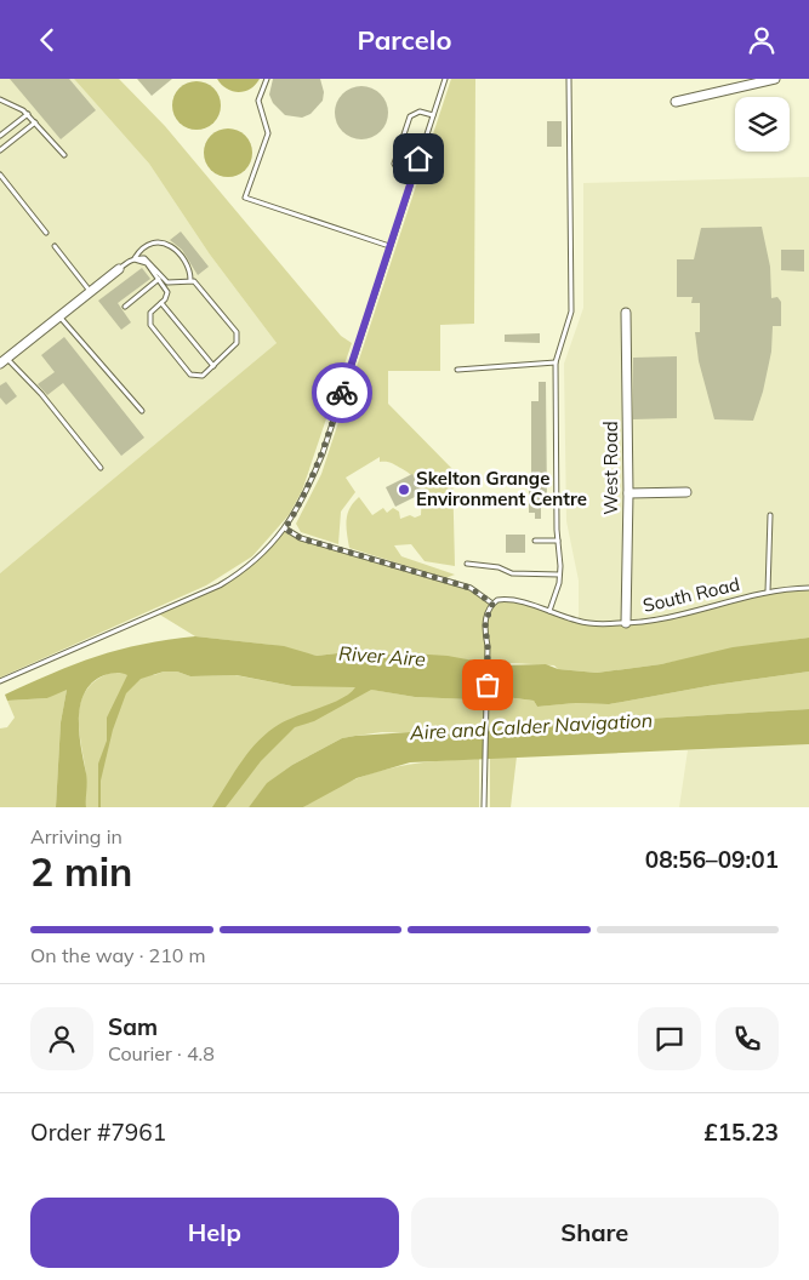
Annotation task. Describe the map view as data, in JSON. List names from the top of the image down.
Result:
{
  "streets": {
    "street": ["West Road"],
    "lane": ["South Road"]
  },
  "crossings": [
    ["West Road", "South Road"]
  ],
  "water": ["River Aire", "Aire and Calder Navigation"],
  "places": ["Skelton Grange Environment Centre"],
  "page": {
    "header": "Parcelo",
    "heading": ["2 min", "Arriving in", "08:56–09:01"],
    "panel": [
      "Sam",
      "Courier · 4.8",
      "Order #7961",
      "£15.23"
    ],
    "bar": "On the way · 210 m",
    "buttons": ["Help", "Share"]
  }
}
